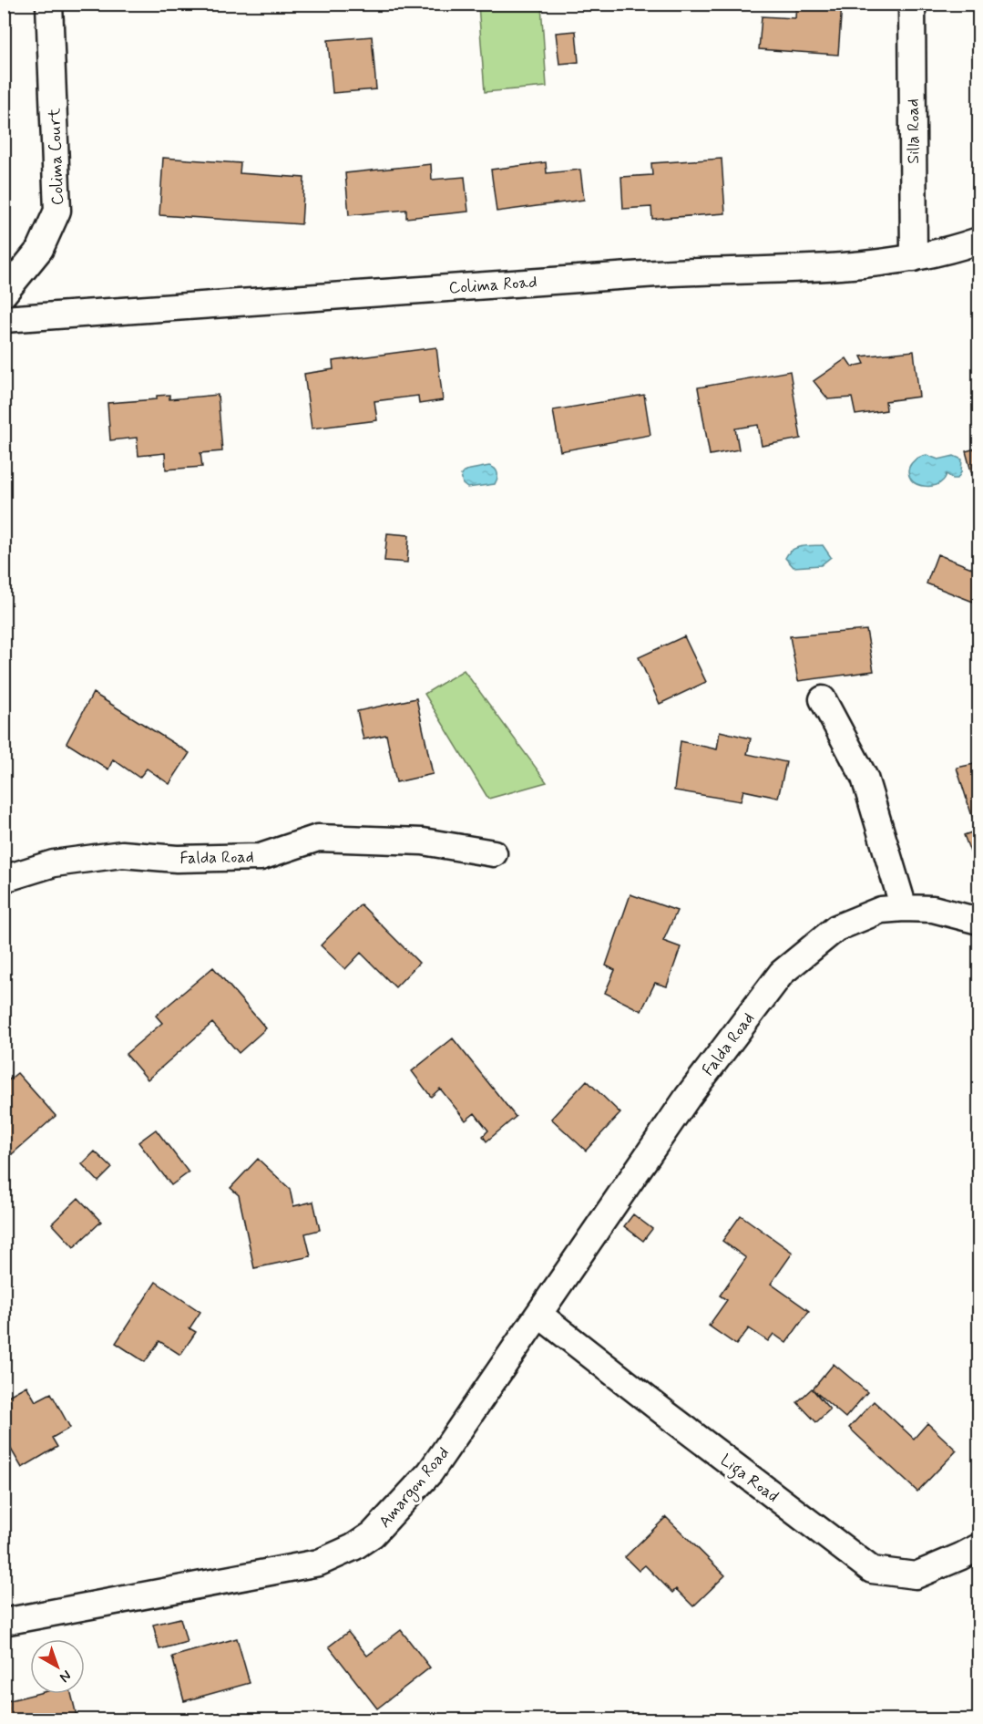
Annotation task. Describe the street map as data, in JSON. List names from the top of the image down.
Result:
{
  "streets": {
    "street": [
      "Silla Road",
      "Colima Court",
      "Colima Road",
      "Falda Road",
      "Liga Road",
      "Amargon Road"
    ]
  },
  "crossings": [
    ["Silla Road", "Colima Road"],
    ["Falda Road", "Amargon Road"],
    ["Liga Road", "Amargon Road"]
  ],
  "north": "bottom right"
}
